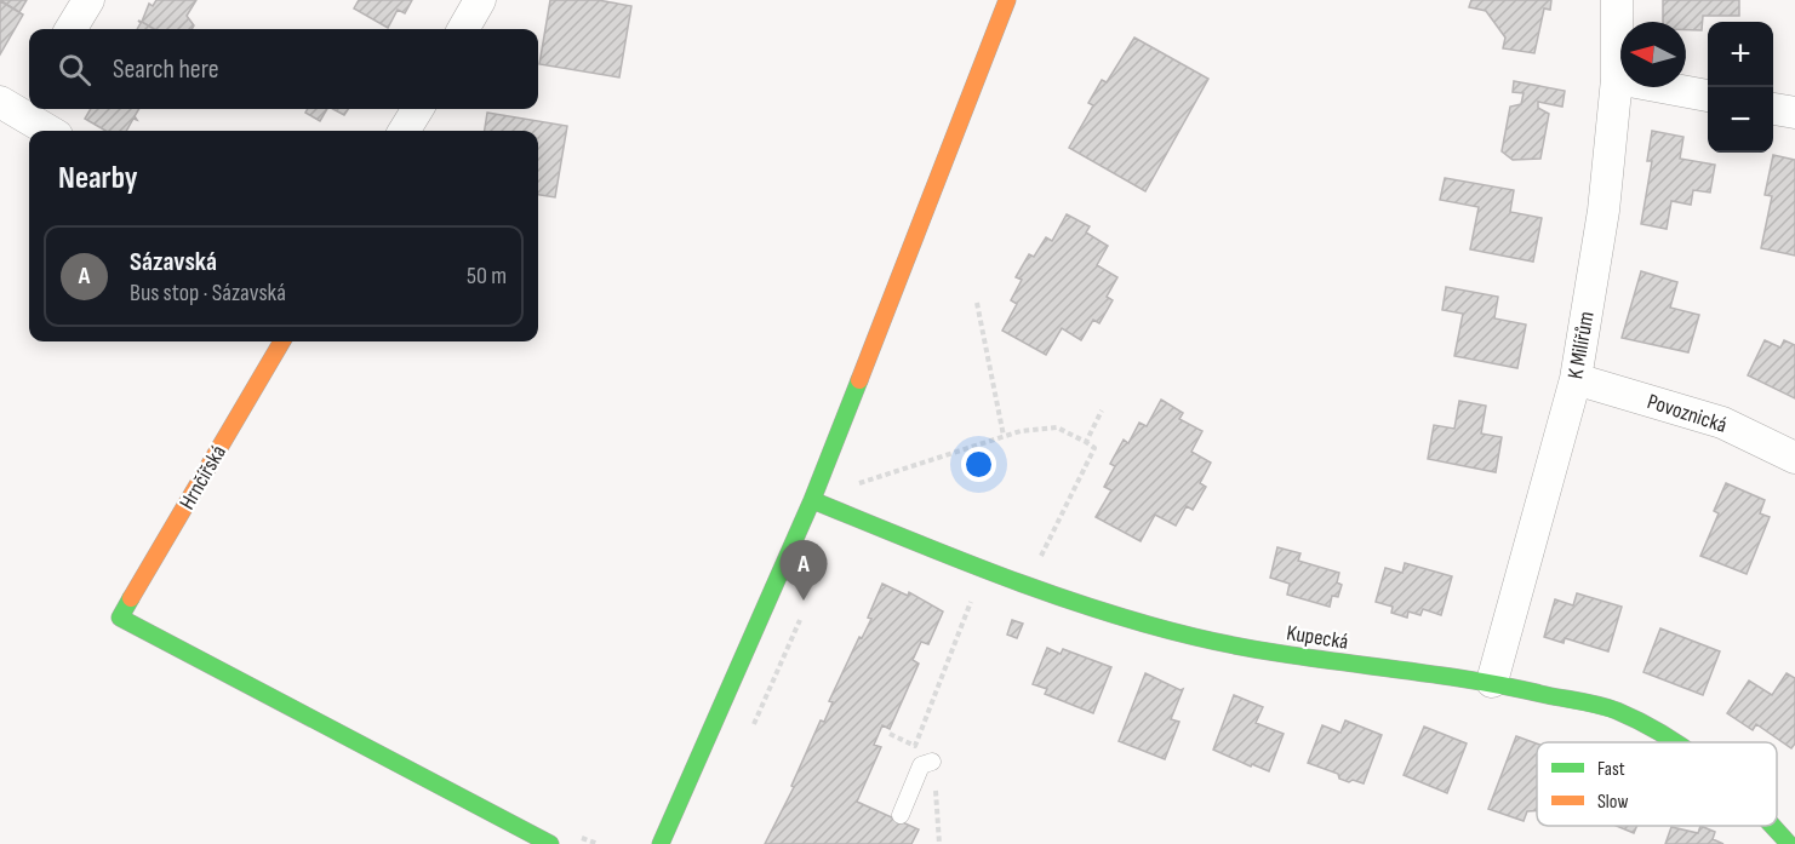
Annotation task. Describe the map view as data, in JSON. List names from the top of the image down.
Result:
{
  "streets": {
    "street": [
      "K Milířům",
      "Povoznická",
      "Hrnčířská",
      "Kupecká"
    ]
  },
  "crossings": [
    ["K Milířům", "Povoznická"],
    ["K Milířům", "Kupecká"]
  ],
  "legend": ["Fast", "Slow"],
  "north": "left",
  "page": {
    "map_buttons": ["+", "−"],
    "search": "Search here",
    "heading": "Nearby",
    "list": [
      {
        "mark": "A",
        "name": "Sázavská",
        "note": "Bus stop · Sázavská",
        "value": "50 m"
      }
    ],
    "pins": "A"
  }
}
